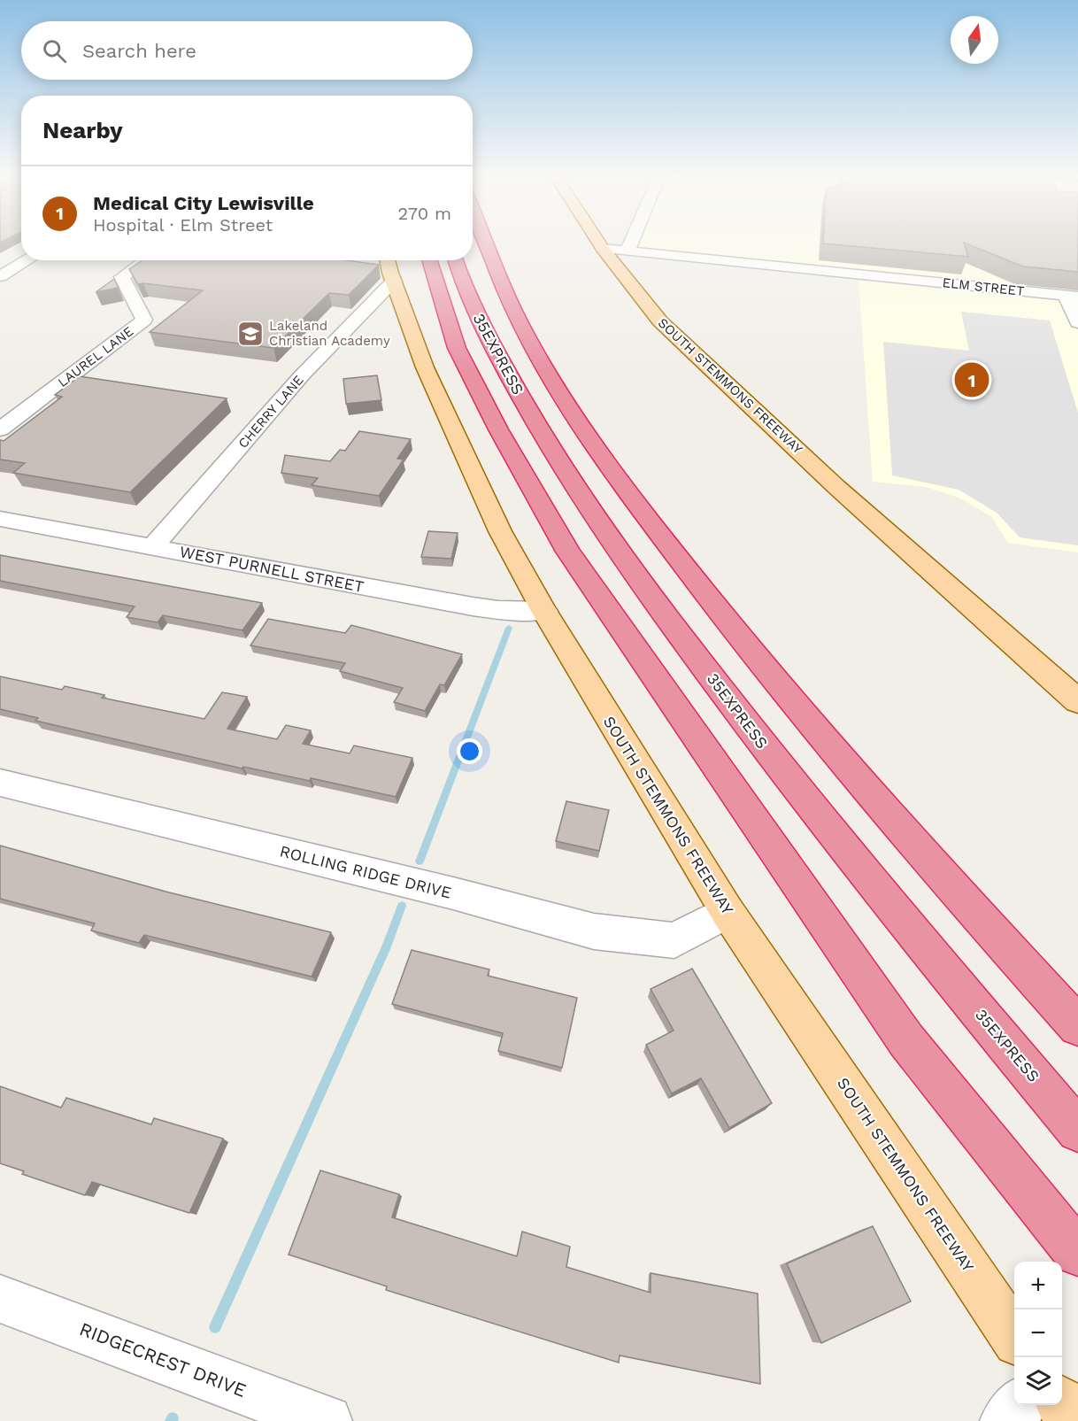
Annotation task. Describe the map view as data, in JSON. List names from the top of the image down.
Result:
{
  "streets": {
    "highway": ["35EXPRESS"],
    "main road": ["SOUTH STEMMONS FREEWAY"],
    "street": [
      "ELM STREET",
      "LAUREL LANE",
      "CHERRY LANE",
      "WEST PURNELL STREET",
      "ROLLING RIDGE DRIVE",
      "RIDGECREST DRIVE"
    ]
  },
  "crossings": [
    ["ELM STREET", "SOUTH STEMMONS FREEWAY"],
    ["SOUTH STEMMONS FREEWAY", "CHERRY LANE"],
    ["SOUTH STEMMONS FREEWAY", "WEST PURNELL STREET"],
    ["SOUTH STEMMONS FREEWAY", "ROLLING RIDGE DRIVE"],
    ["CHERRY LANE", "WEST PURNELL STREET"]
  ],
  "places": {
    "school or university": ["Lakeland Christian Academy"]
  },
  "north": "top",
  "page": {
    "search": "Search here",
    "heading": "Nearby",
    "list": [
      {
        "mark": "1",
        "name": "Medical City Lewisville",
        "note": "Hospital · Elm Street",
        "value": "270 m"
      }
    ],
    "pins": "1",
    "map_buttons": ["+", "−"]
  }
}
